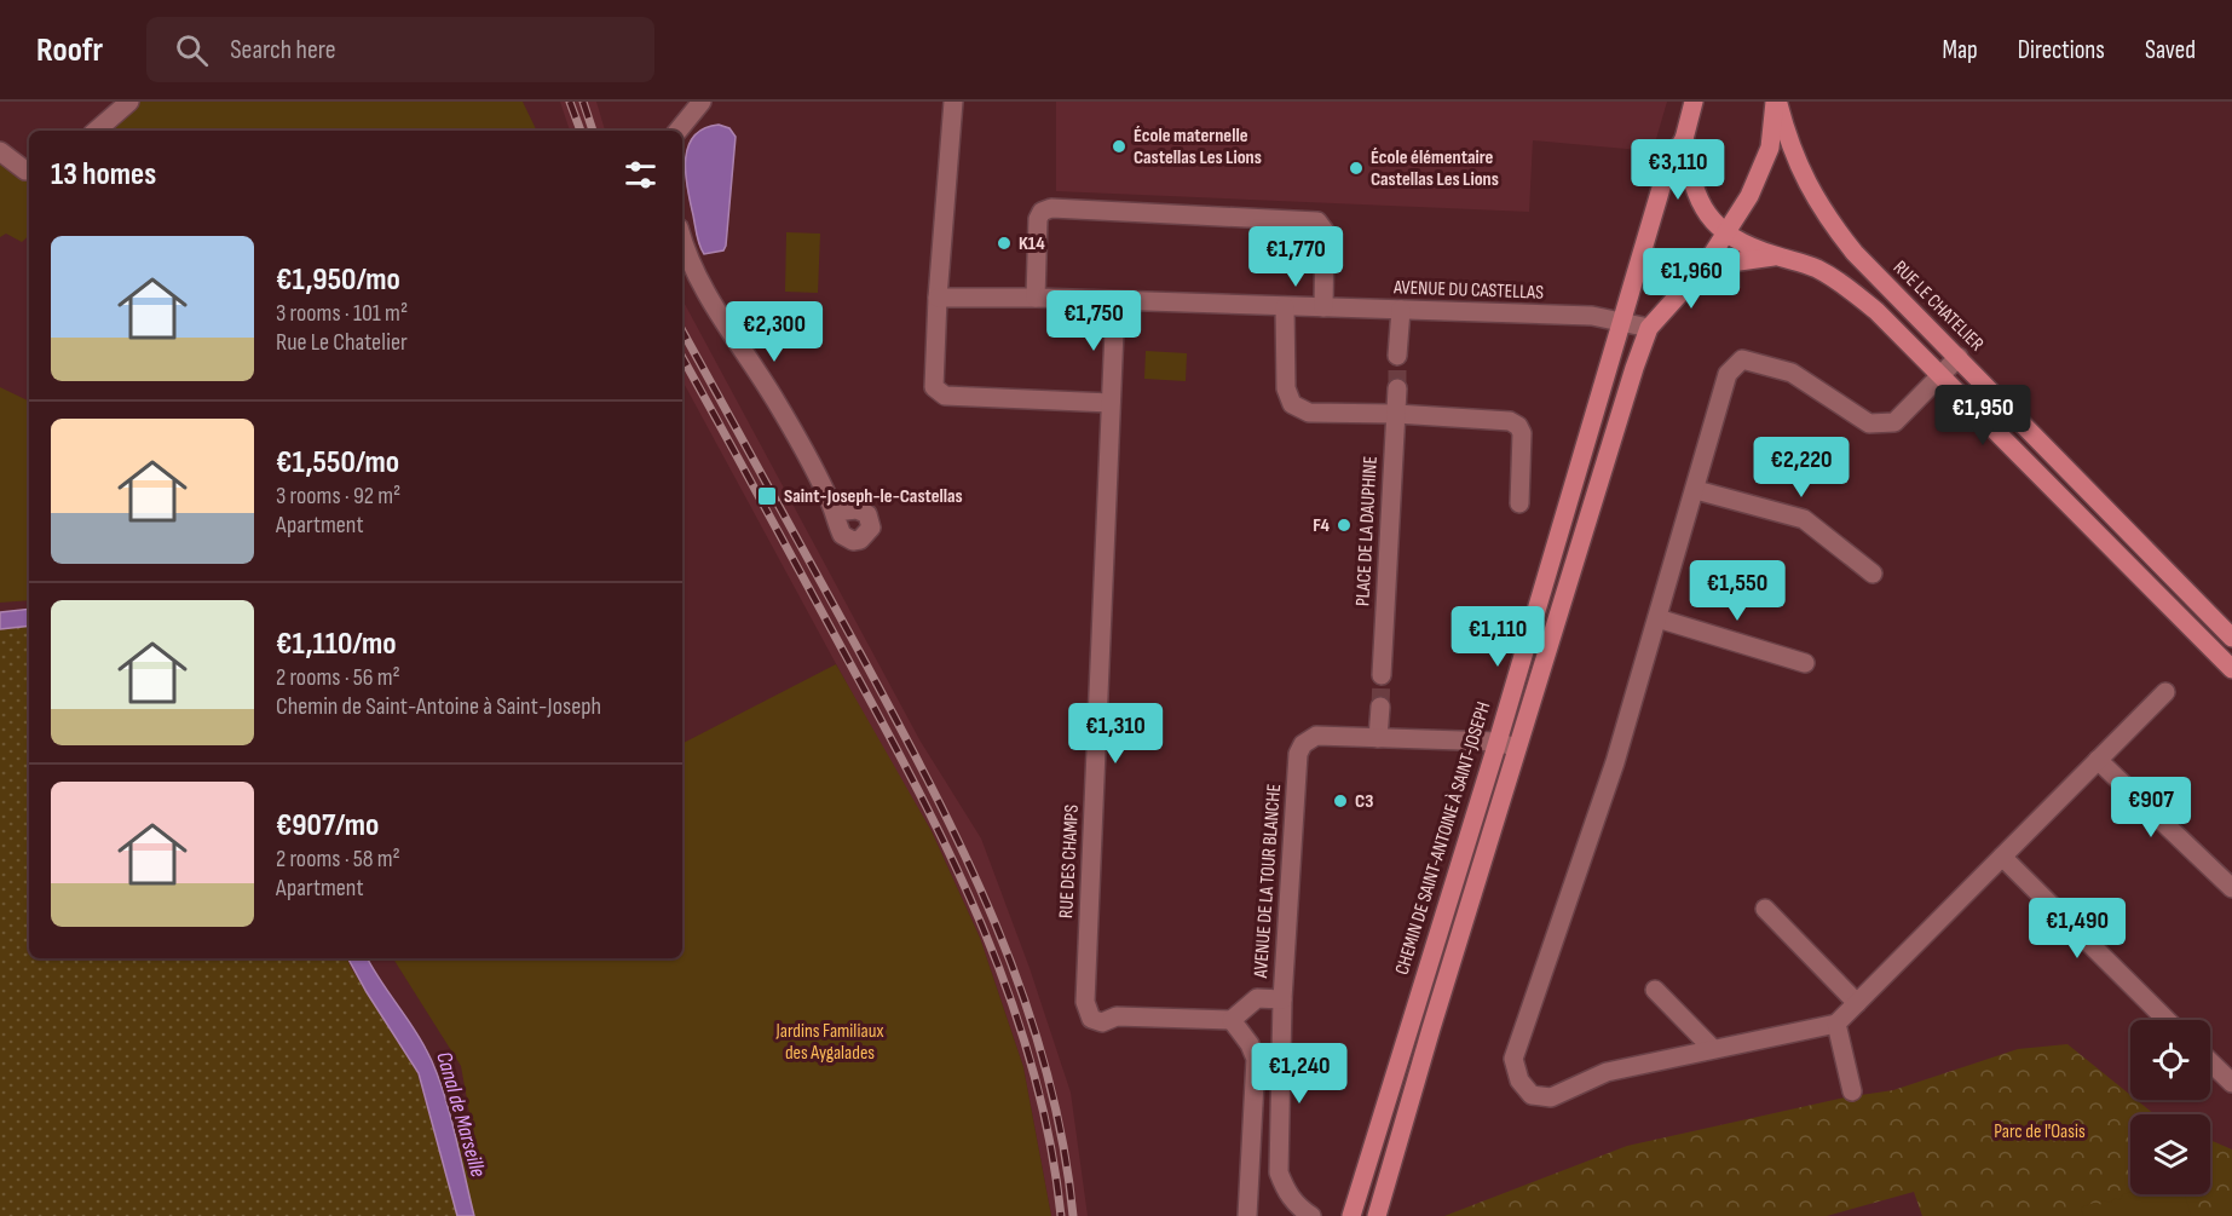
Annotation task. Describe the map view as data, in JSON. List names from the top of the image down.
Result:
{
  "streets": {
    "main road": ["RUE LE CHATELIER", "CHEMIN DE SAINT-ANTOINE À SAINT-JOSEPH"],
    "street": [
      "AVENUE DU CASTELLAS",
      "PLACE DE LA DAUPHINE",
      "RUE DES CHAMPS",
      "AVENUE DE LA TOUR BLANCHE"
    ]
  },
  "crossings": [
    ["AVENUE DU CASTELLAS", "CHEMIN DE SAINT-ANTOINE À SAINT-JOSEPH"],
    ["AVENUE DU CASTELLAS", "RUE DES CHAMPS"],
    ["CHEMIN DE SAINT-ANTOINE À SAINT-JOSEPH", "AVENUE DE LA TOUR BLANCHE"],
    ["RUE DES CHAMPS", "AVENUE DE LA TOUR BLANCHE"]
  ],
  "water": ["Canal de Marseille"],
  "parks": ["Jardins Familiaux des Aygalades", "Parc de l'Oasis"],
  "places": {
    "other": [
      "École maternelle Castellas Les Lions",
      "École élémentaire Castellas Les Lions",
      "K14",
      "F4",
      "C3"
    ],
    "transit": ["Saint-Joseph-le-Castellas"]
  },
  "page": {
    "header": "Roofr",
    "search": "Search here",
    "nav": ["Map", "Directions", "Saved"],
    "heading": "13 homes",
    "price": [
      "€3,110",
      "€1,770",
      "€1,960",
      "€1,750",
      "€2,300",
      "€1,950",
      "€2,220",
      "€1,550",
      "€1,110",
      "€1,310",
      "€907",
      "€1,490",
      "€1,240"
    ],
    "list": [
      {
        "name": "€1,950/mo",
        "note": "3 rooms · 101 m² · Rue Le Chatelier"
      },
      {
        "name": "€1,550/mo",
        "note": "3 rooms · 92 m² · Apartment"
      },
      {
        "name": "€1,110/mo",
        "note": "2 rooms · 56 m² · Chemin de Saint-Antoine à Saint-Joseph"
      },
      {
        "name": "€907/mo",
        "note": "2 rooms · 58 m² · Apartment"
      }
    ]
  }
}
